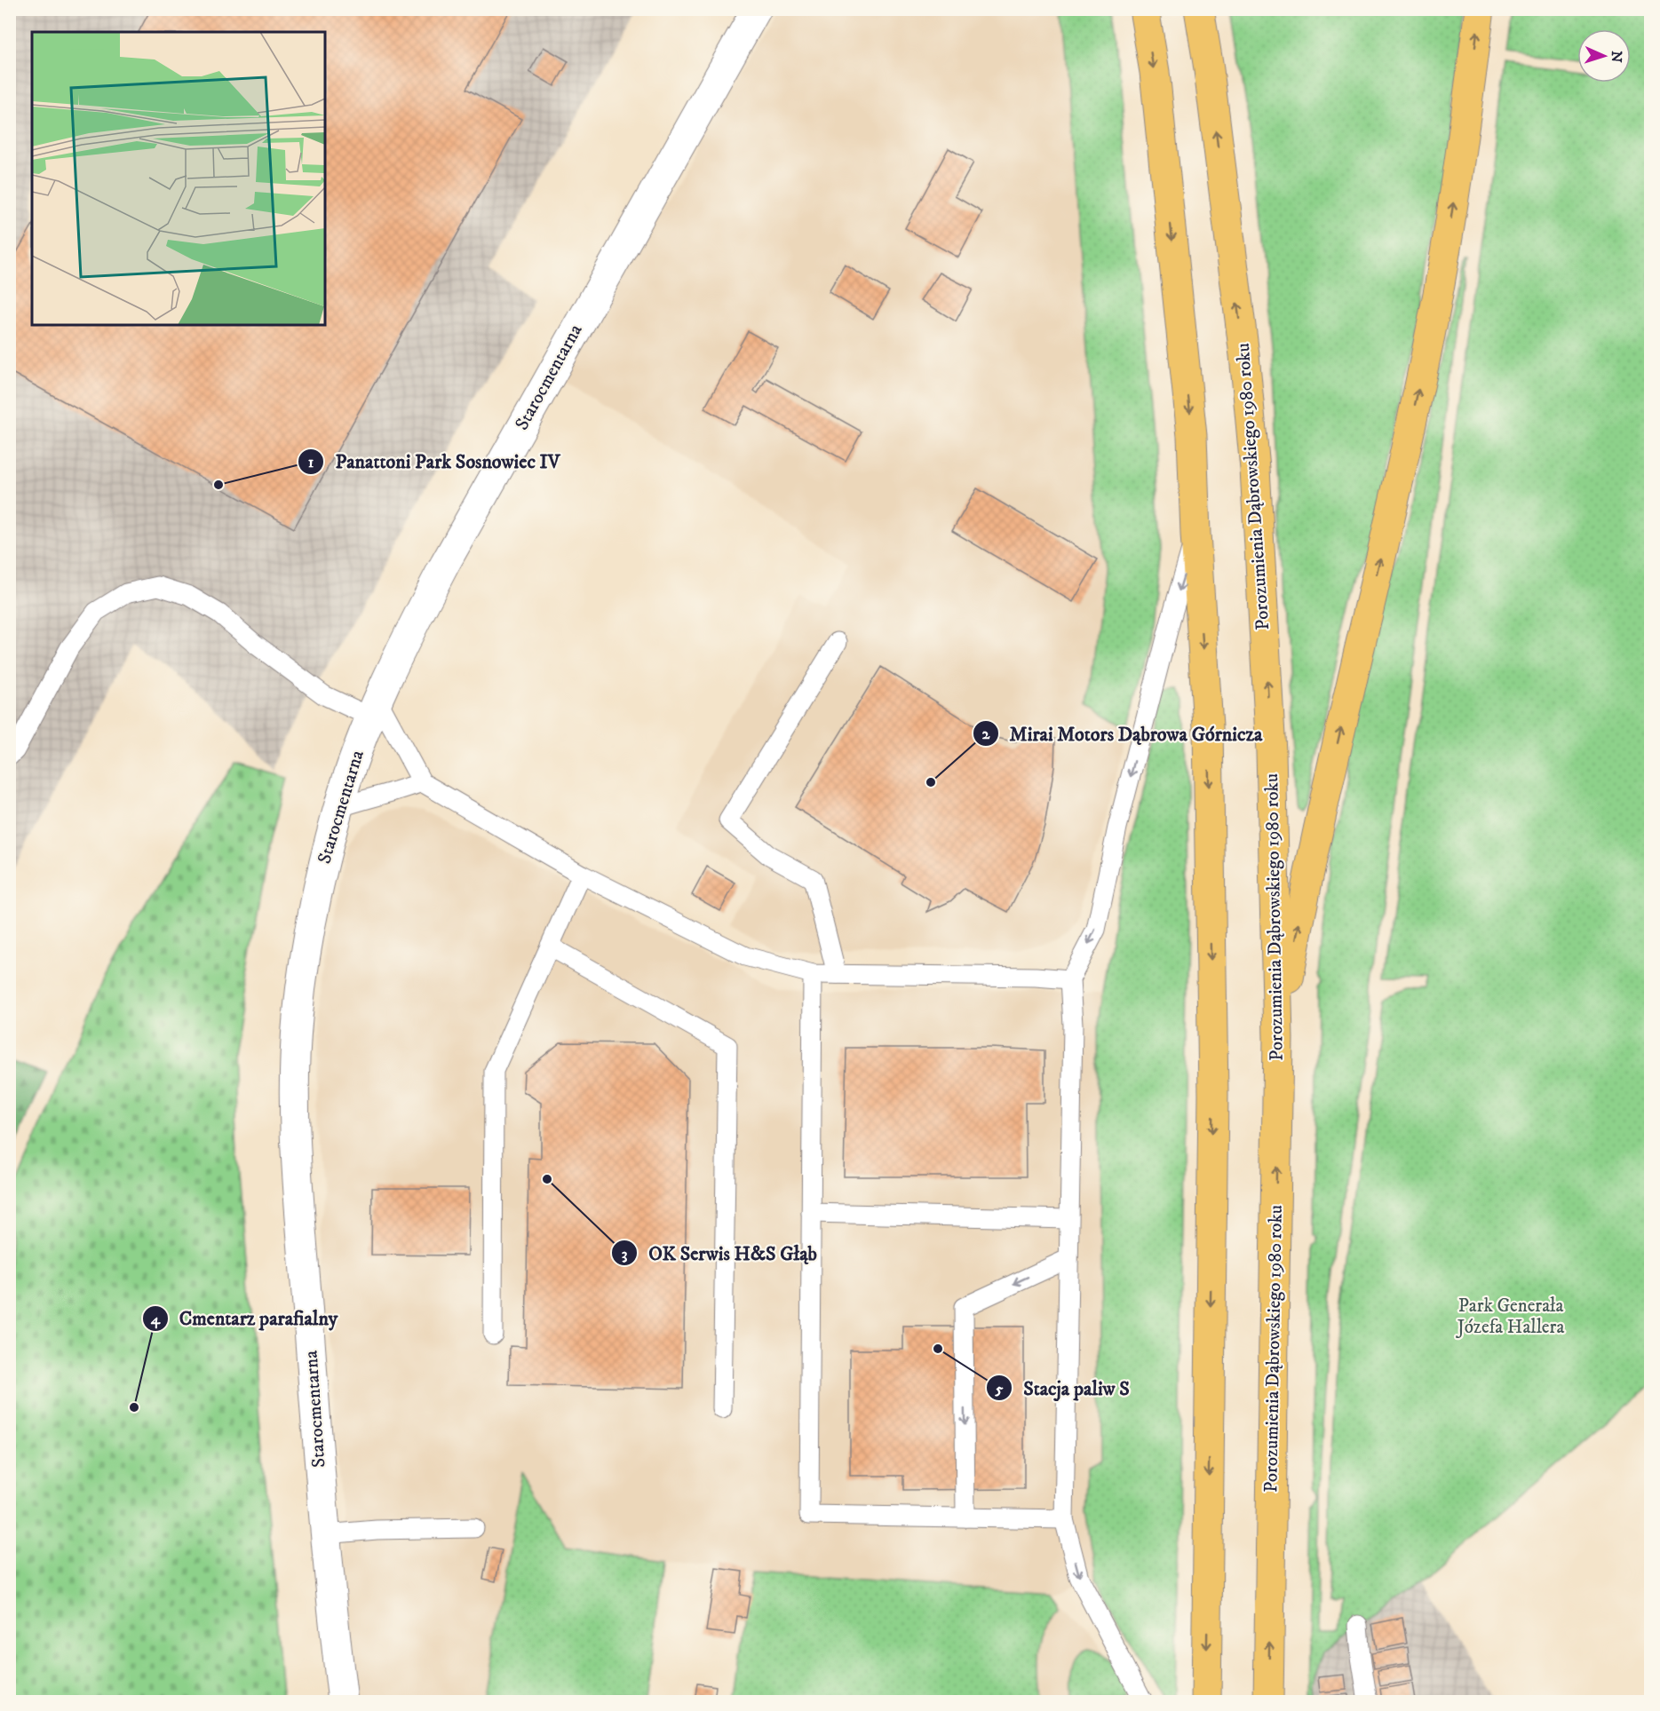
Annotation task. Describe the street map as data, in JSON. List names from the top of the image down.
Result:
{
  "streets": {
    "main road": ["Porozumienia Dąbrowskiego 1980 roku"],
    "street": ["Starocmentarna"]
  },
  "parks": ["Park Generała Józefa Hallera"],
  "places": [
    "Panattoni Park Sosnowiec IV",
    "Mirai Motors Dąbrowa Górnicza",
    "OK Serwis H&S Głąb",
    "Stacja paliw S",
    "Cmentarz parafialny"
  ],
  "north": "right"
}
